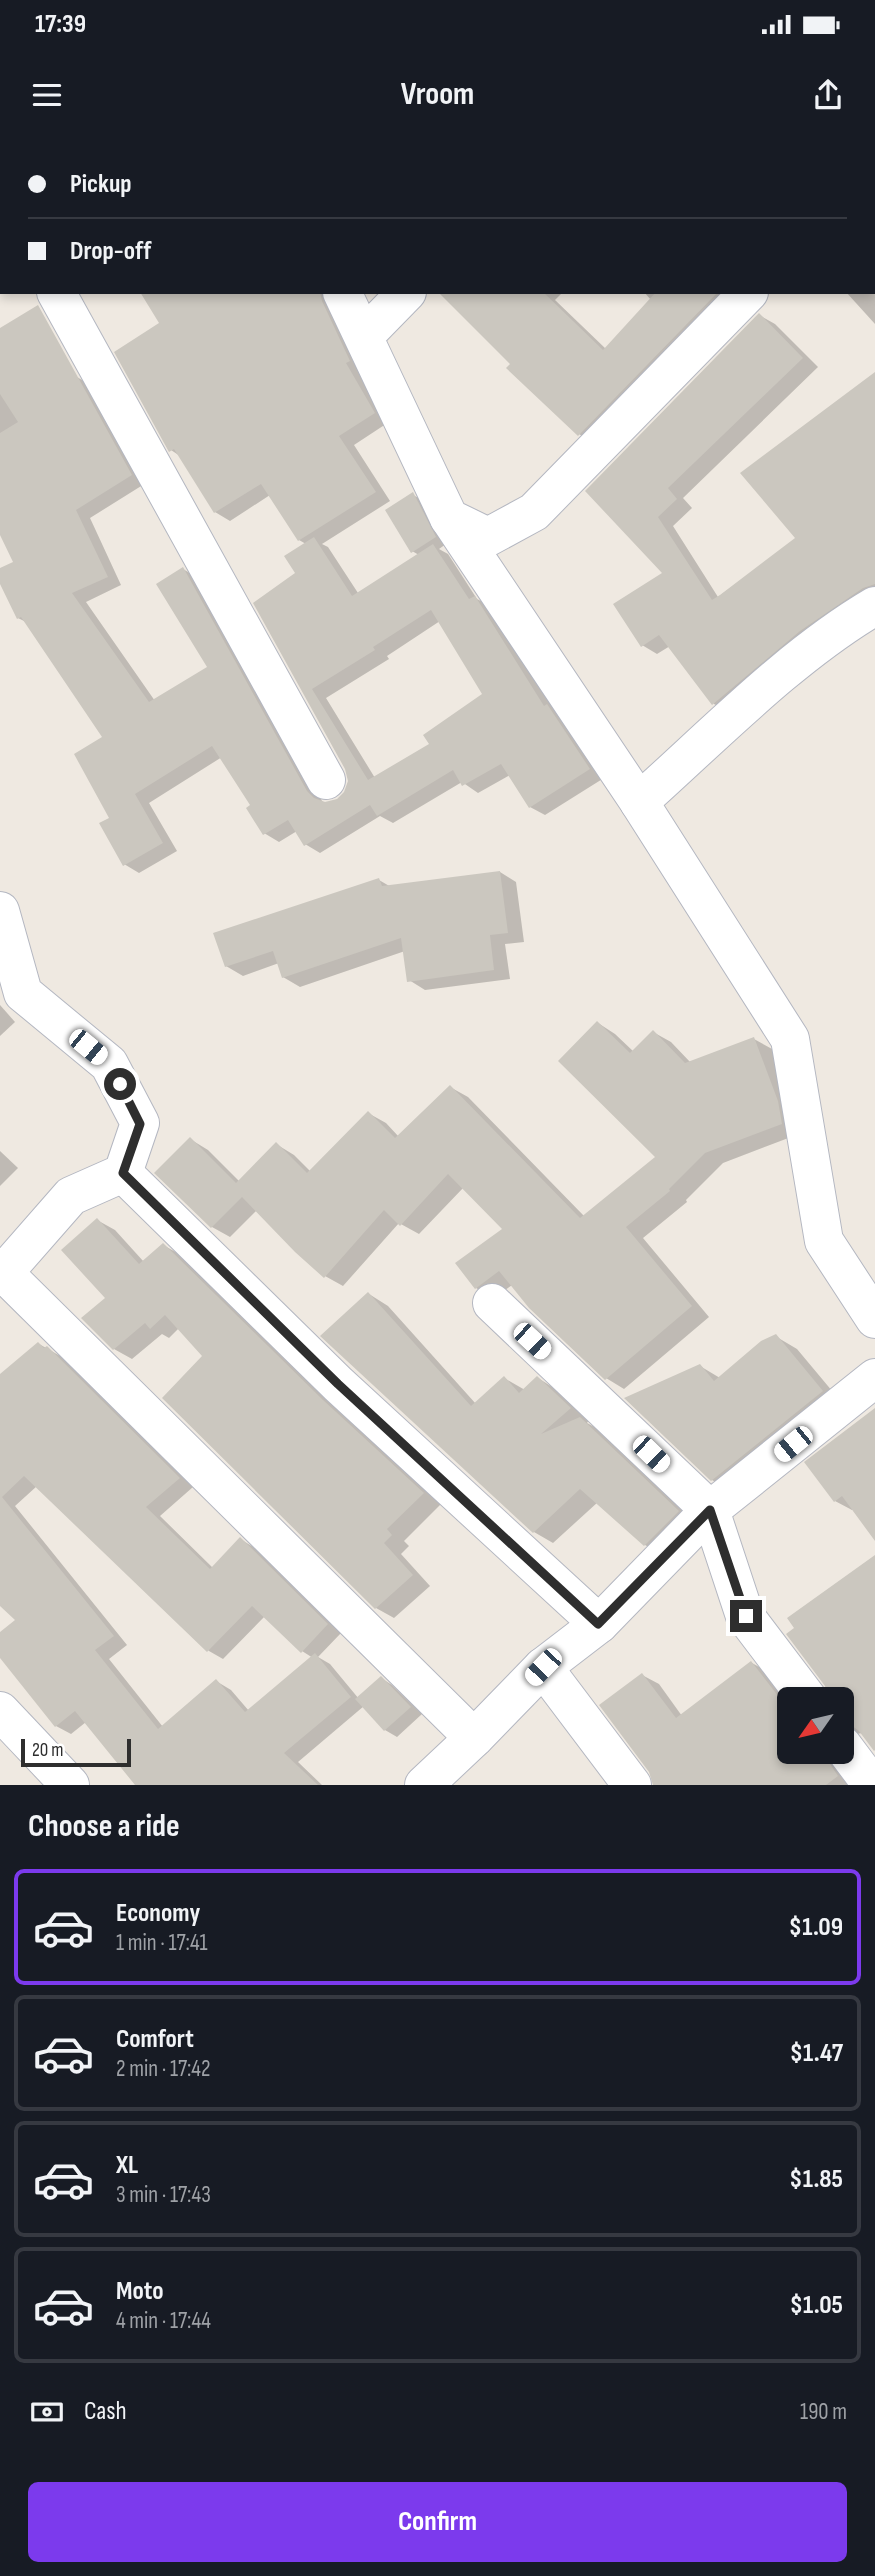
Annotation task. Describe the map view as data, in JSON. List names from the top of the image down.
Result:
{
  "scale_bar": "20 m",
  "north": "bottom left",
  "page": {
    "status": "17:39",
    "header": "Vroom",
    "banner": ["Pickup", "Drop-off"],
    "scale": "20 m",
    "heading": "Choose a ride",
    "list": [
      {
        "name": "Economy",
        "note": "1 min · 17:41",
        "value": "$1.09"
      },
      {
        "name": "Comfort",
        "note": "2 min · 17:42",
        "value": "$1.47"
      },
      {
        "name": "XL",
        "note": "3 min · 17:43",
        "value": "$1.85"
      },
      {
        "name": "Moto",
        "note": "4 min · 17:44",
        "value": "$1.05"
      }
    ],
    "pay": ["Cash", "190 m"],
    "buttons": "Confirm"
  }
}
